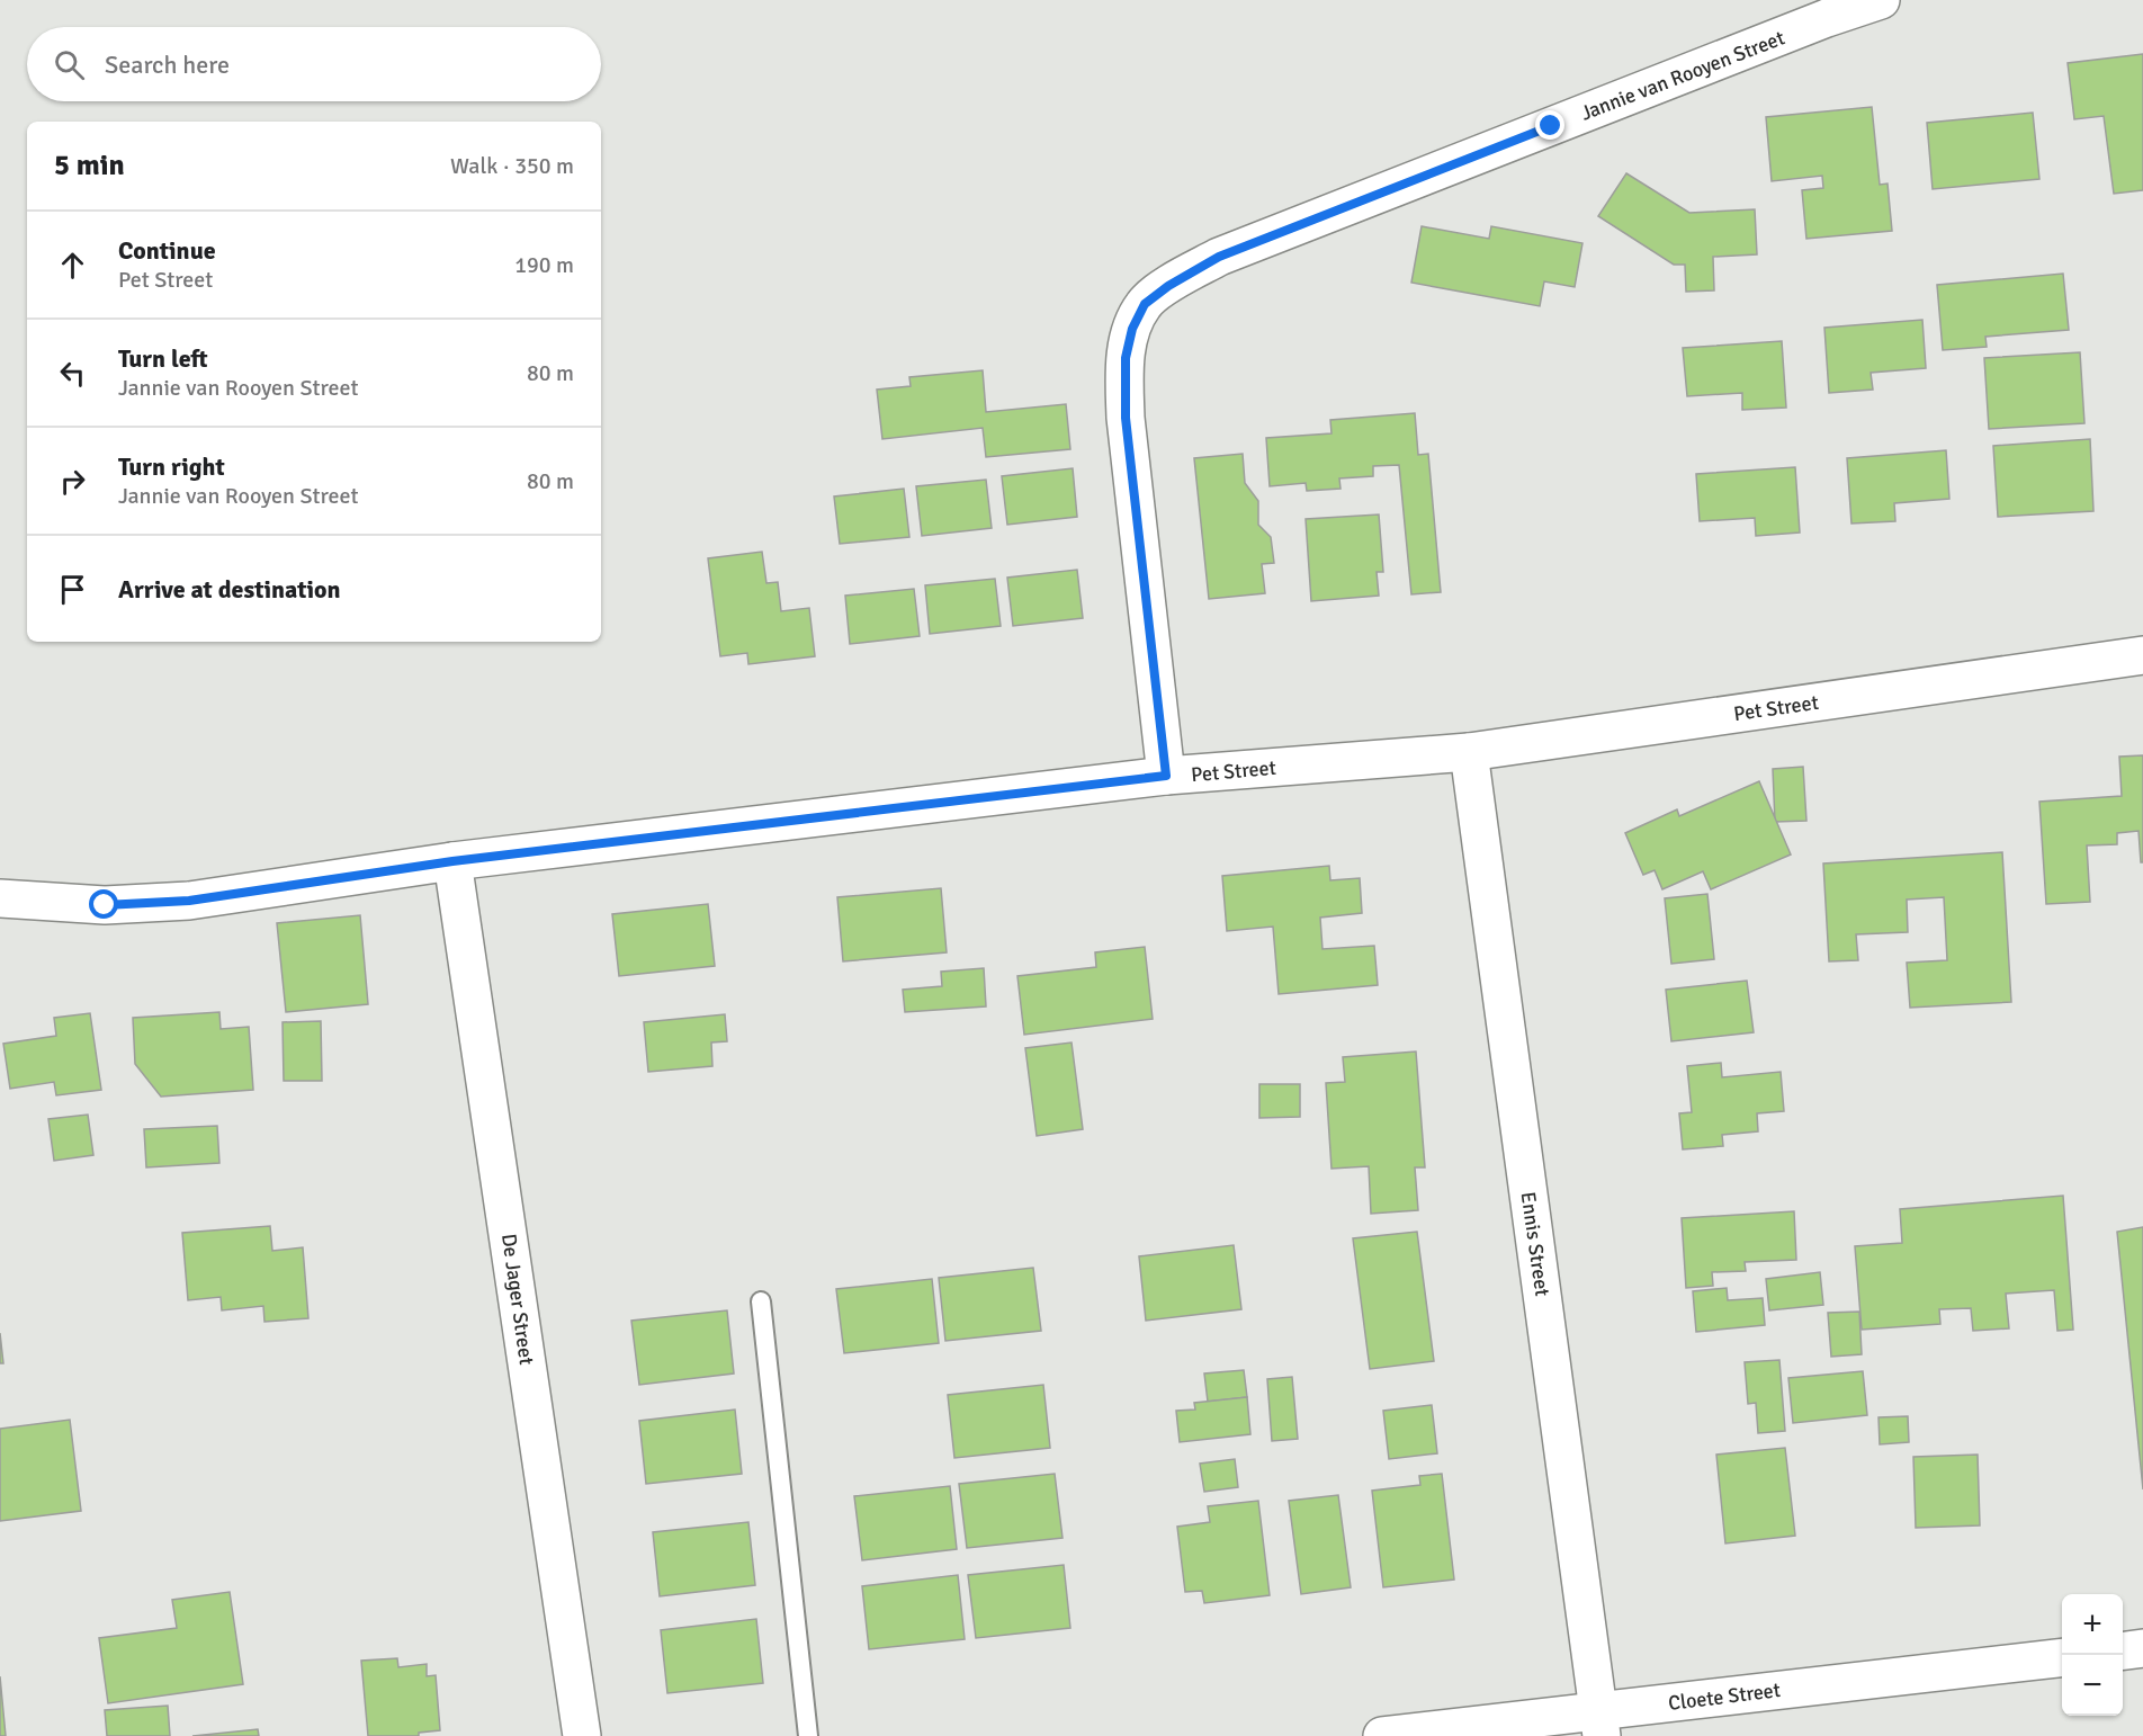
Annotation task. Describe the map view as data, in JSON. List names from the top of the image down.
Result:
{
  "streets": {
    "street": [
      "Jannie van Rooyen Street",
      "Pet Street",
      "Ennis Street",
      "De Jager Street",
      "Cloete Street"
    ]
  },
  "crossings": [
    ["Jannie van Rooyen Street", "Pet Street"],
    ["Pet Street", "Ennis Street"],
    ["Pet Street", "De Jager Street"],
    ["Ennis Street", "Cloete Street"]
  ],
  "page": {
    "search": "Search here",
    "heading": ["5 min", "Walk · 350 m"],
    "list": [
      ["Continue", "Pet Street", "190 m"],
      ["Turn left", "Jannie van Rooyen Street", "80 m"],
      ["Turn right", "Jannie van Rooyen Street", "80 m"],
      "Arrive at destination"
    ],
    "map_buttons": ["+", "−"]
  }
}
